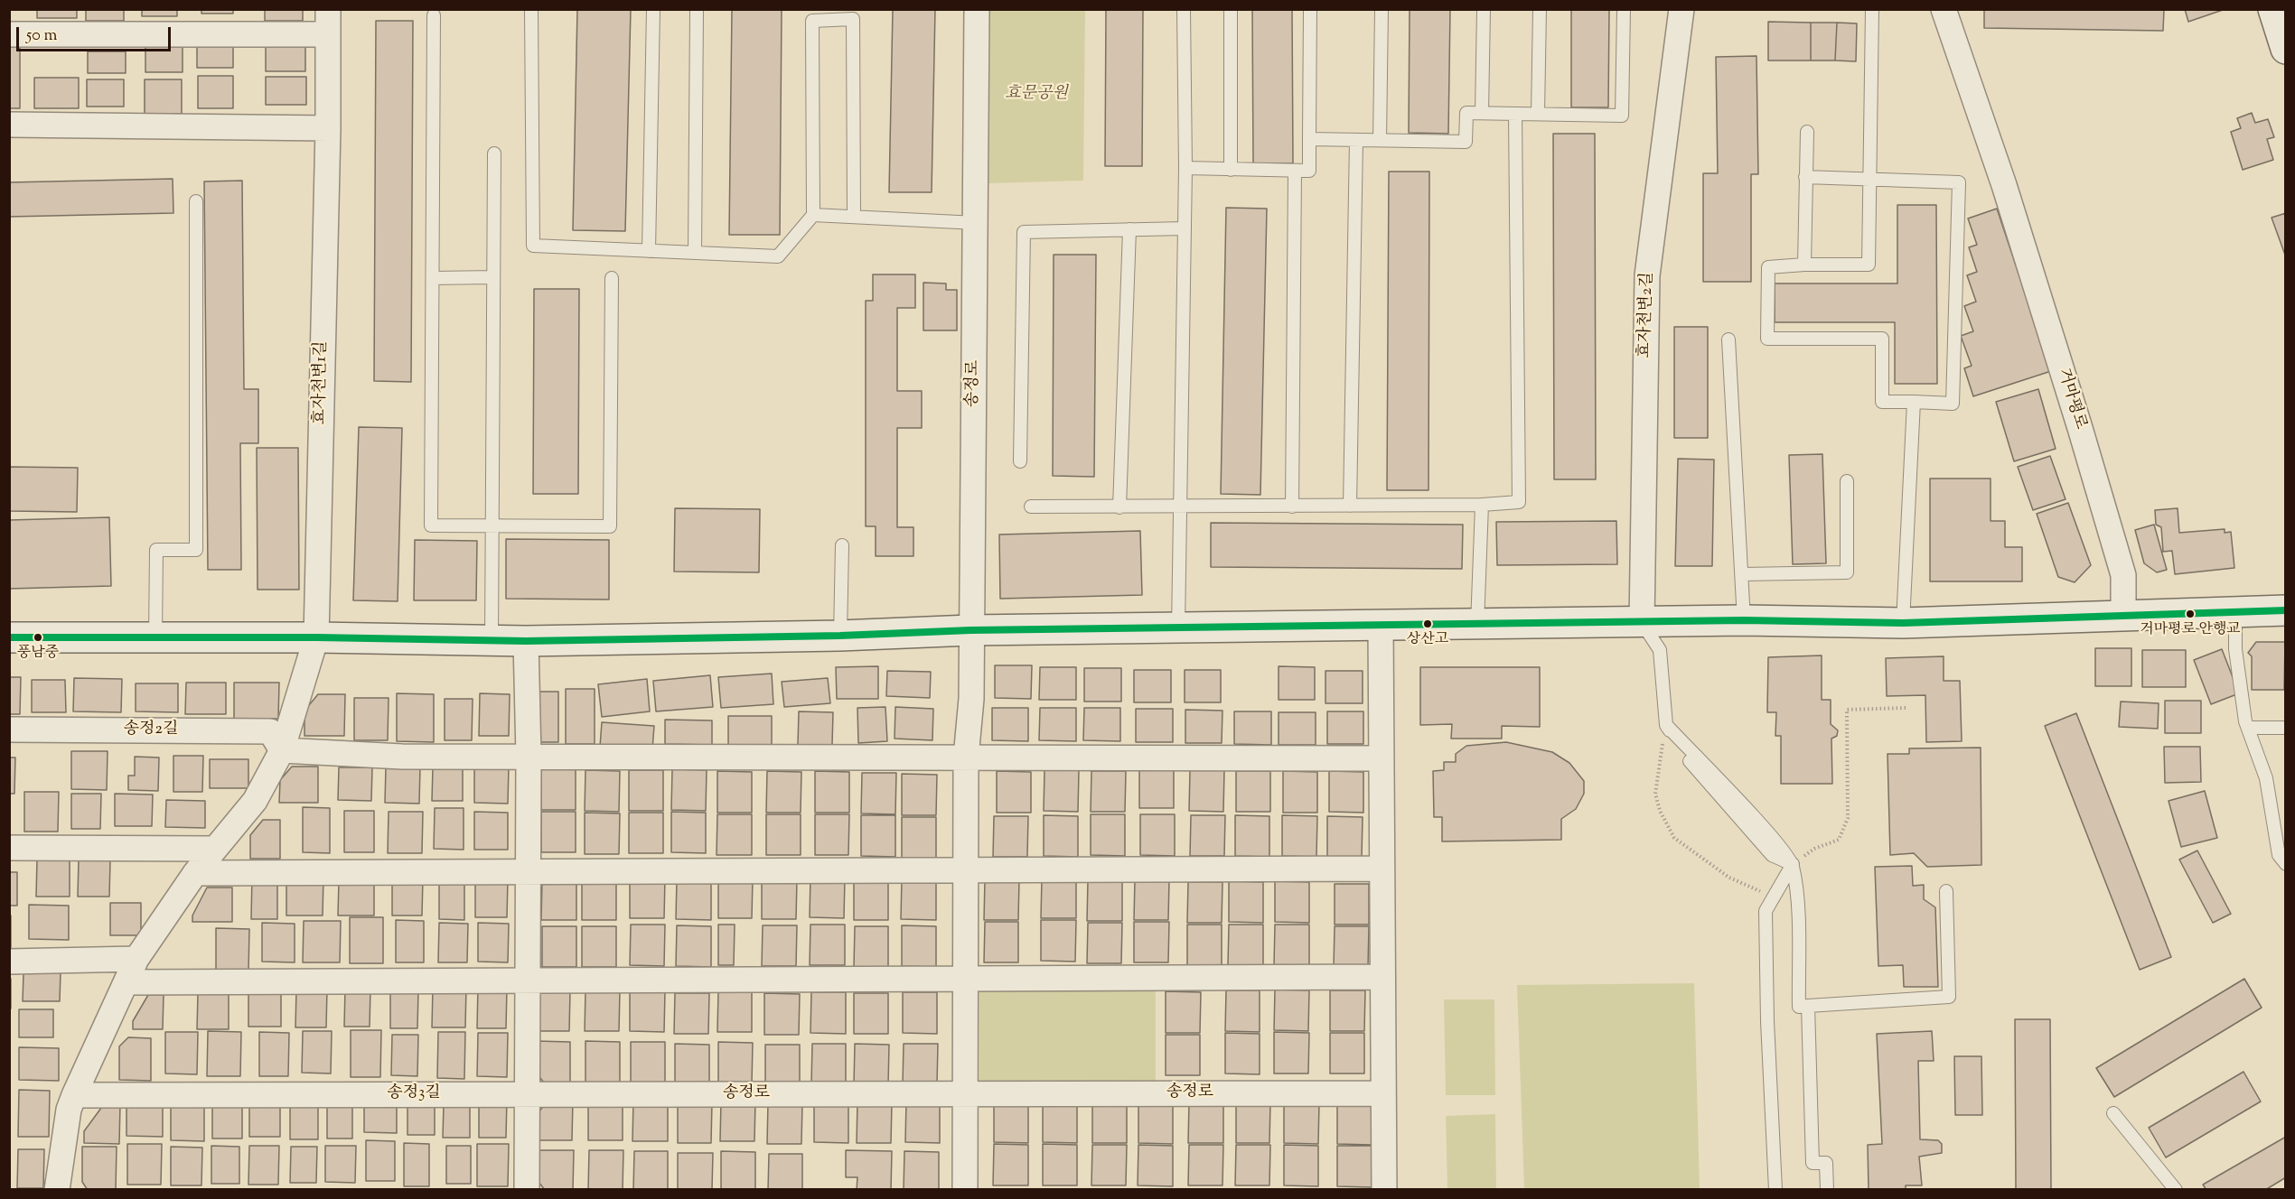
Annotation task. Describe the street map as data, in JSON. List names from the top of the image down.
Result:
{
  "streets": {
    "street": [
      "효자천변2길",
      "효자천변1길",
      "송정로",
      "거마평로",
      "송정2길",
      "송정3길"
    ]
  },
  "crossings": [
    ["송정로", "송정3길"]
  ],
  "parks": ["효문공원"],
  "places": ["거마평로 안행교", "상산고", "풍남중"],
  "scale_bar": "50 m"
}
